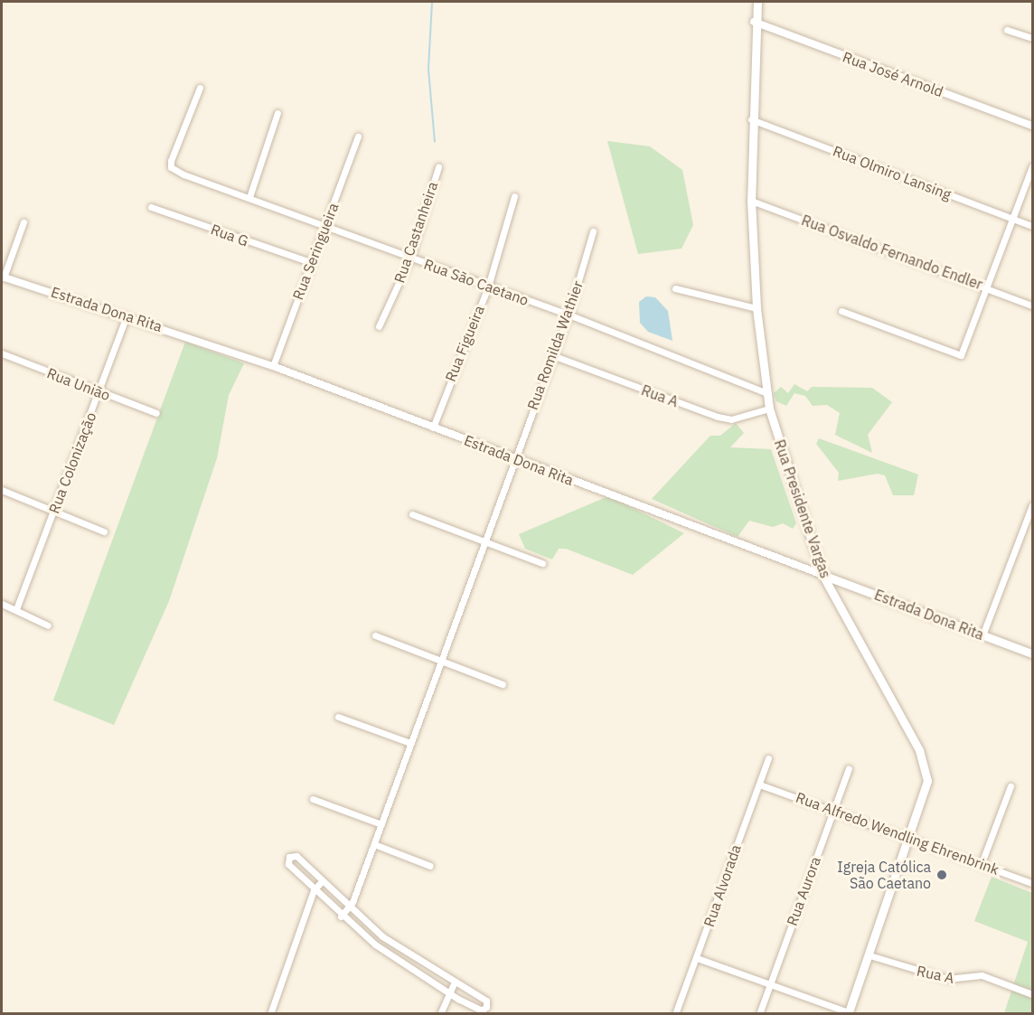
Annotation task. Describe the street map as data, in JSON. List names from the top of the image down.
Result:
{
  "streets": {
    "main road": ["Estrada Dona Rita", "Rua Presidente Vargas"],
    "street": [
      "Rua José Arnold",
      "Rua Olmiro Lansing",
      "Rua Castanheira",
      "Rua G",
      "Rua Seringueira",
      "Rua Osvaldo Fernando Endler",
      "Rua São Caetano",
      "Rua Figueira",
      "Rua Romilda Wathier",
      "Rua União",
      "Rua A",
      "Rua Colonização",
      "Rua Alfredo Wendling Ehrenbrink",
      "Rua Alvorada",
      "Rua Aurora"
    ]
  },
  "crossings": [
    ["Rua José Arnold", "Rua Presidente Vargas"],
    ["Rua Olmiro Lansing", "Rua Presidente Vargas"],
    ["Rua Castanheira", "Rua São Caetano"],
    ["Rua G", "Rua Seringueira"],
    ["Rua Seringueira", "Rua São Caetano"],
    ["Rua Seringueira", "Estrada Dona Rita"],
    ["Rua Osvaldo Fernando Endler", "Rua Presidente Vargas"],
    ["Rua São Caetano", "Rua Figueira"],
    ["Rua São Caetano", "Rua Romilda Wathier"],
    ["Rua São Caetano", "Rua Presidente Vargas"],
    ["Estrada Dona Rita", "Rua Figueira"],
    ["Estrada Dona Rita", "Rua Romilda Wathier"],
    ["Estrada Dona Rita", "Rua Colonização"],
    ["Estrada Dona Rita", "Rua Presidente Vargas"],
    ["Rua Romilda Wathier", "Rua A"],
    ["Rua União", "Rua Colonização"],
    ["Rua A", "Rua Presidente Vargas"],
    ["Rua Presidente Vargas", "Rua Alfredo Wendling Ehrenbrink"],
    ["Rua Alfredo Wendling Ehrenbrink", "Rua Alvorada"],
    ["Rua Alfredo Wendling Ehrenbrink", "Rua Aurora"]
  ],
  "places": ["Igreja Católica São Caetano"]
}
